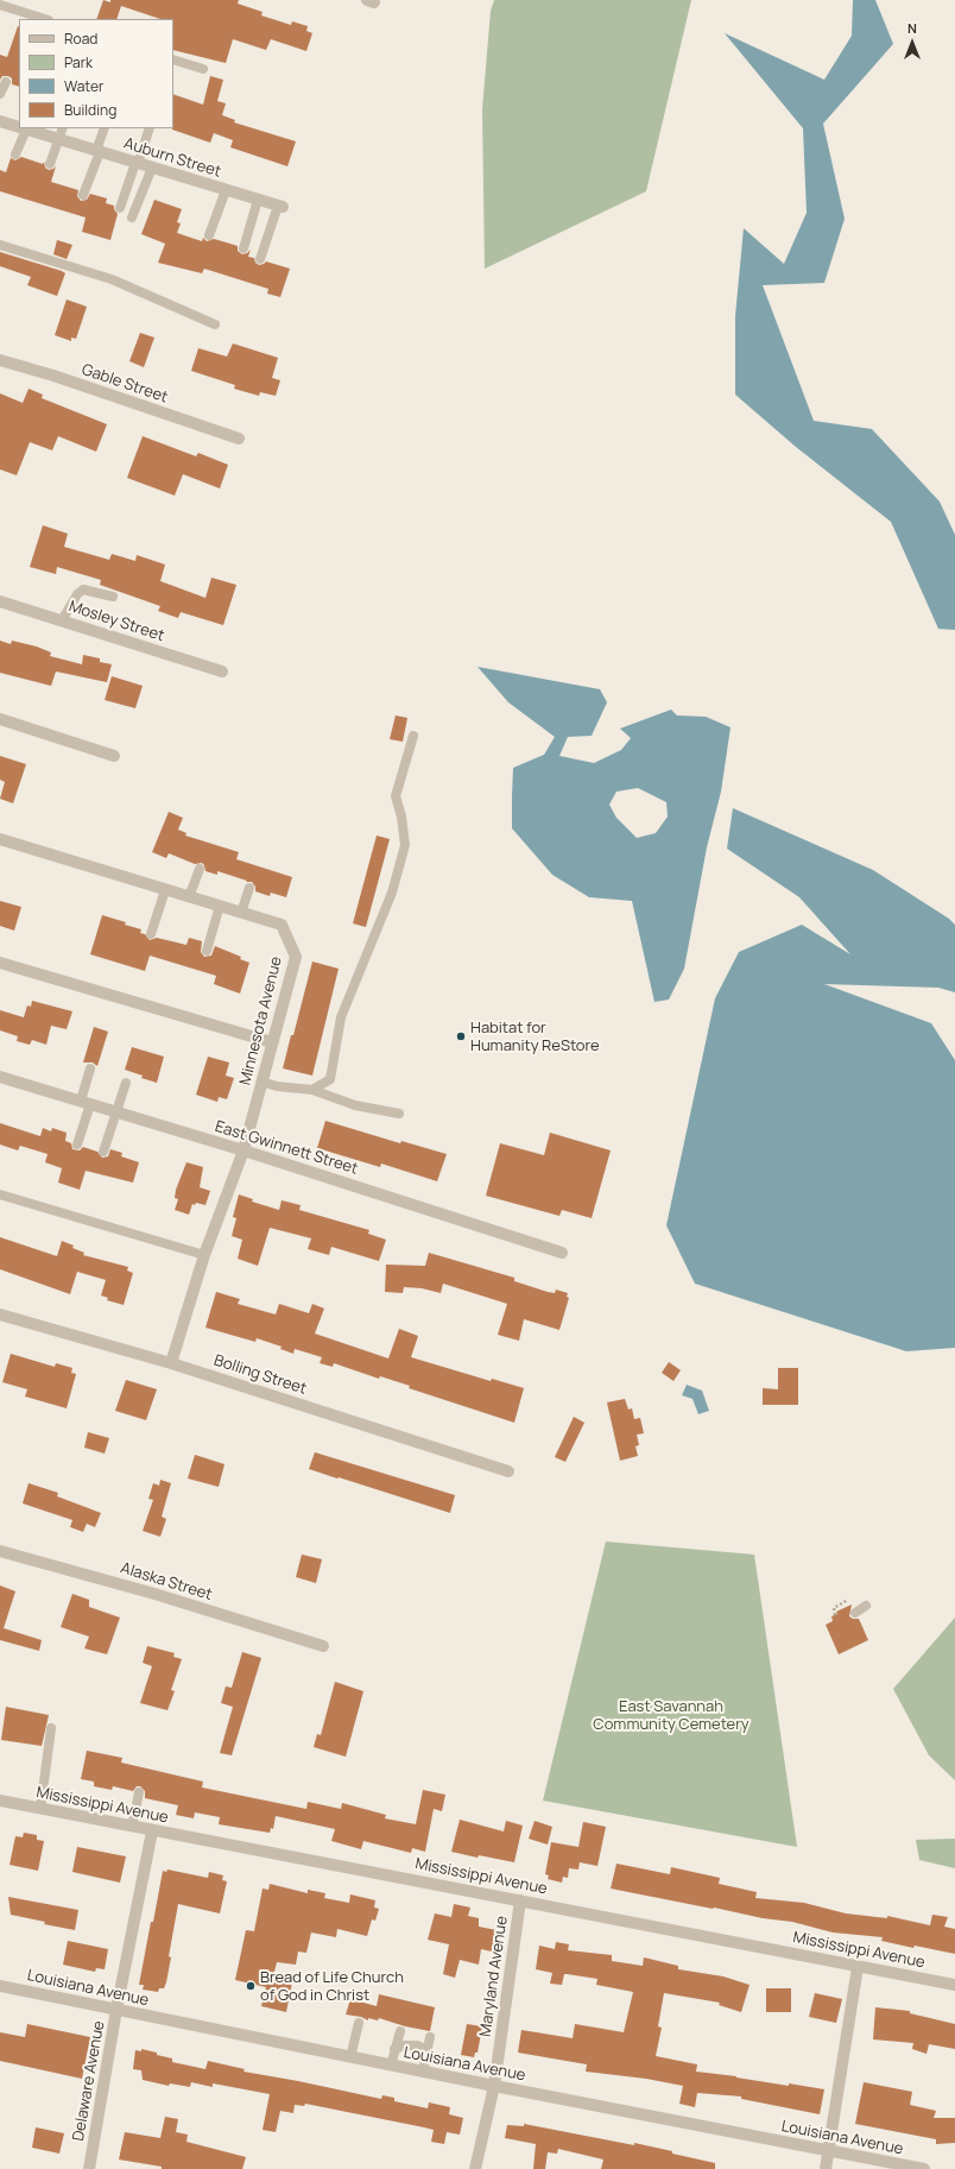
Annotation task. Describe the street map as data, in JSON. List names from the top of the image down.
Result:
{
  "streets": {
    "street": [
      "Auburn Street",
      "Gable Street",
      "Mosley Street",
      "Minnesota Avenue",
      "East Gwinnett Street",
      "Bolling Street",
      "Alaska Street",
      "Mississippi Avenue",
      "Maryland Avenue",
      "Louisiana Avenue",
      "Delaware Avenue"
    ]
  },
  "crossings": [
    ["Minnesota Avenue", "East Gwinnett Street"],
    ["Minnesota Avenue", "Bolling Street"],
    ["Mississippi Avenue", "Maryland Avenue"],
    ["Mississippi Avenue", "Delaware Avenue"],
    ["Maryland Avenue", "Louisiana Avenue"],
    ["Louisiana Avenue", "Delaware Avenue"]
  ],
  "parks": ["East Savannah Community Cemetery"],
  "places": ["Habitat for Humanity ReStore", "Bread of Life Church of God in Christ"],
  "legend": [
    "Road",
    "Park",
    "Water",
    "Building"
  ],
  "north": "top"
}
